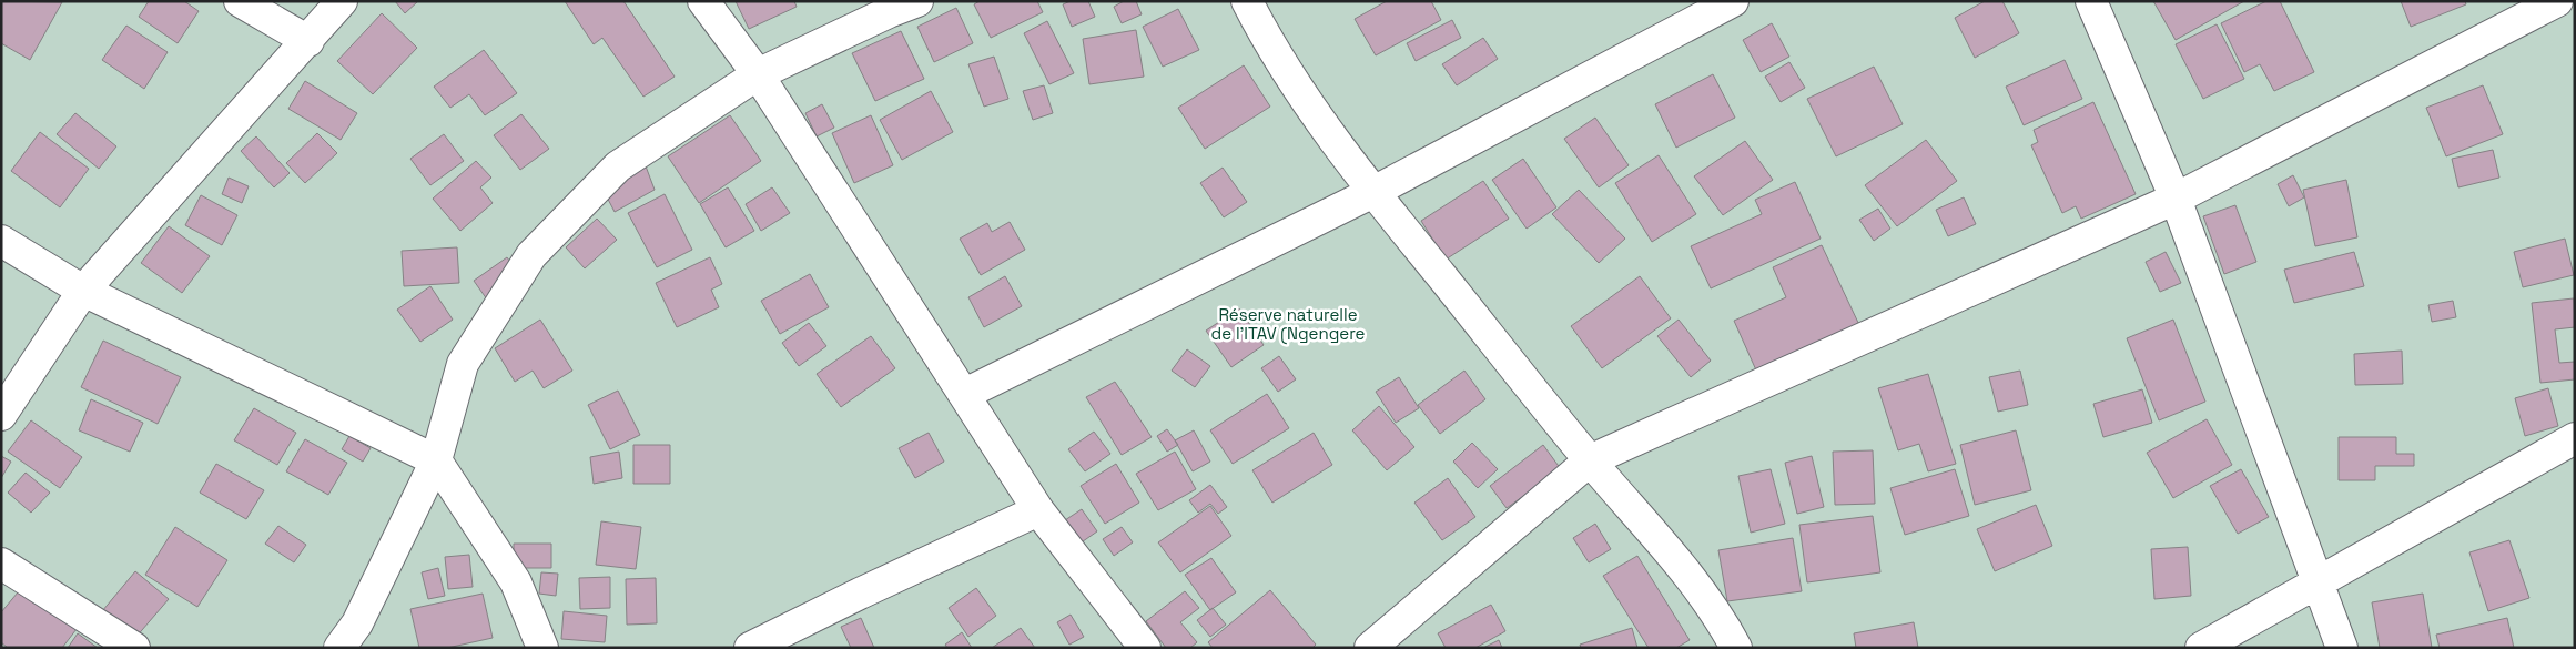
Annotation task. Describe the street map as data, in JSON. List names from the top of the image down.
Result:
{
  "parks": ["Réserve naturelle de l'ITAV (Ngengere"]
}
